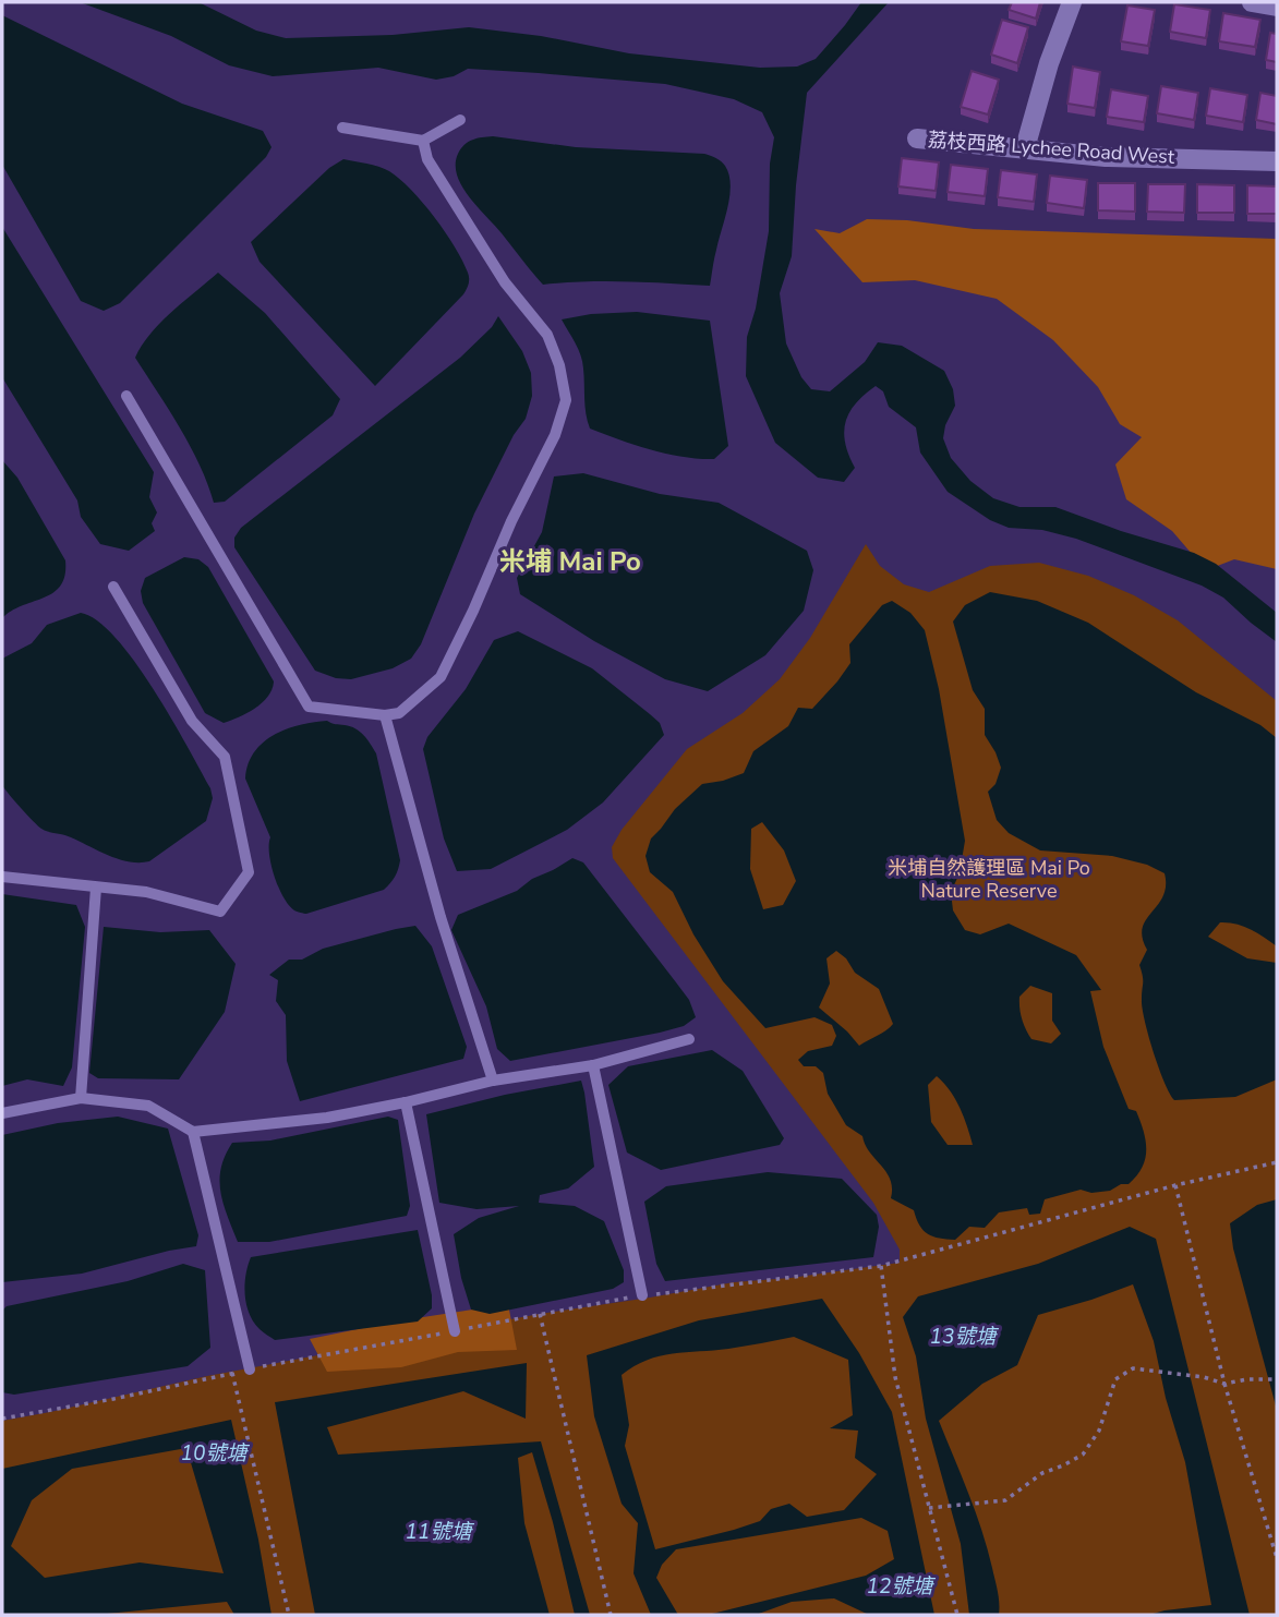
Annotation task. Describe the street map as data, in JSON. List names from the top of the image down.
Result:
{
  "streets": {
    "street": ["荔枝西路 Lychee Road West"]
  },
  "districts": ["米埔 Mai Po"],
  "water": [
    "13號塘",
    "10號塘",
    "11號塘",
    "12號塘"
  ],
  "parks": ["米埔自然護理區 Mai Po Nature Reserve"]
}
